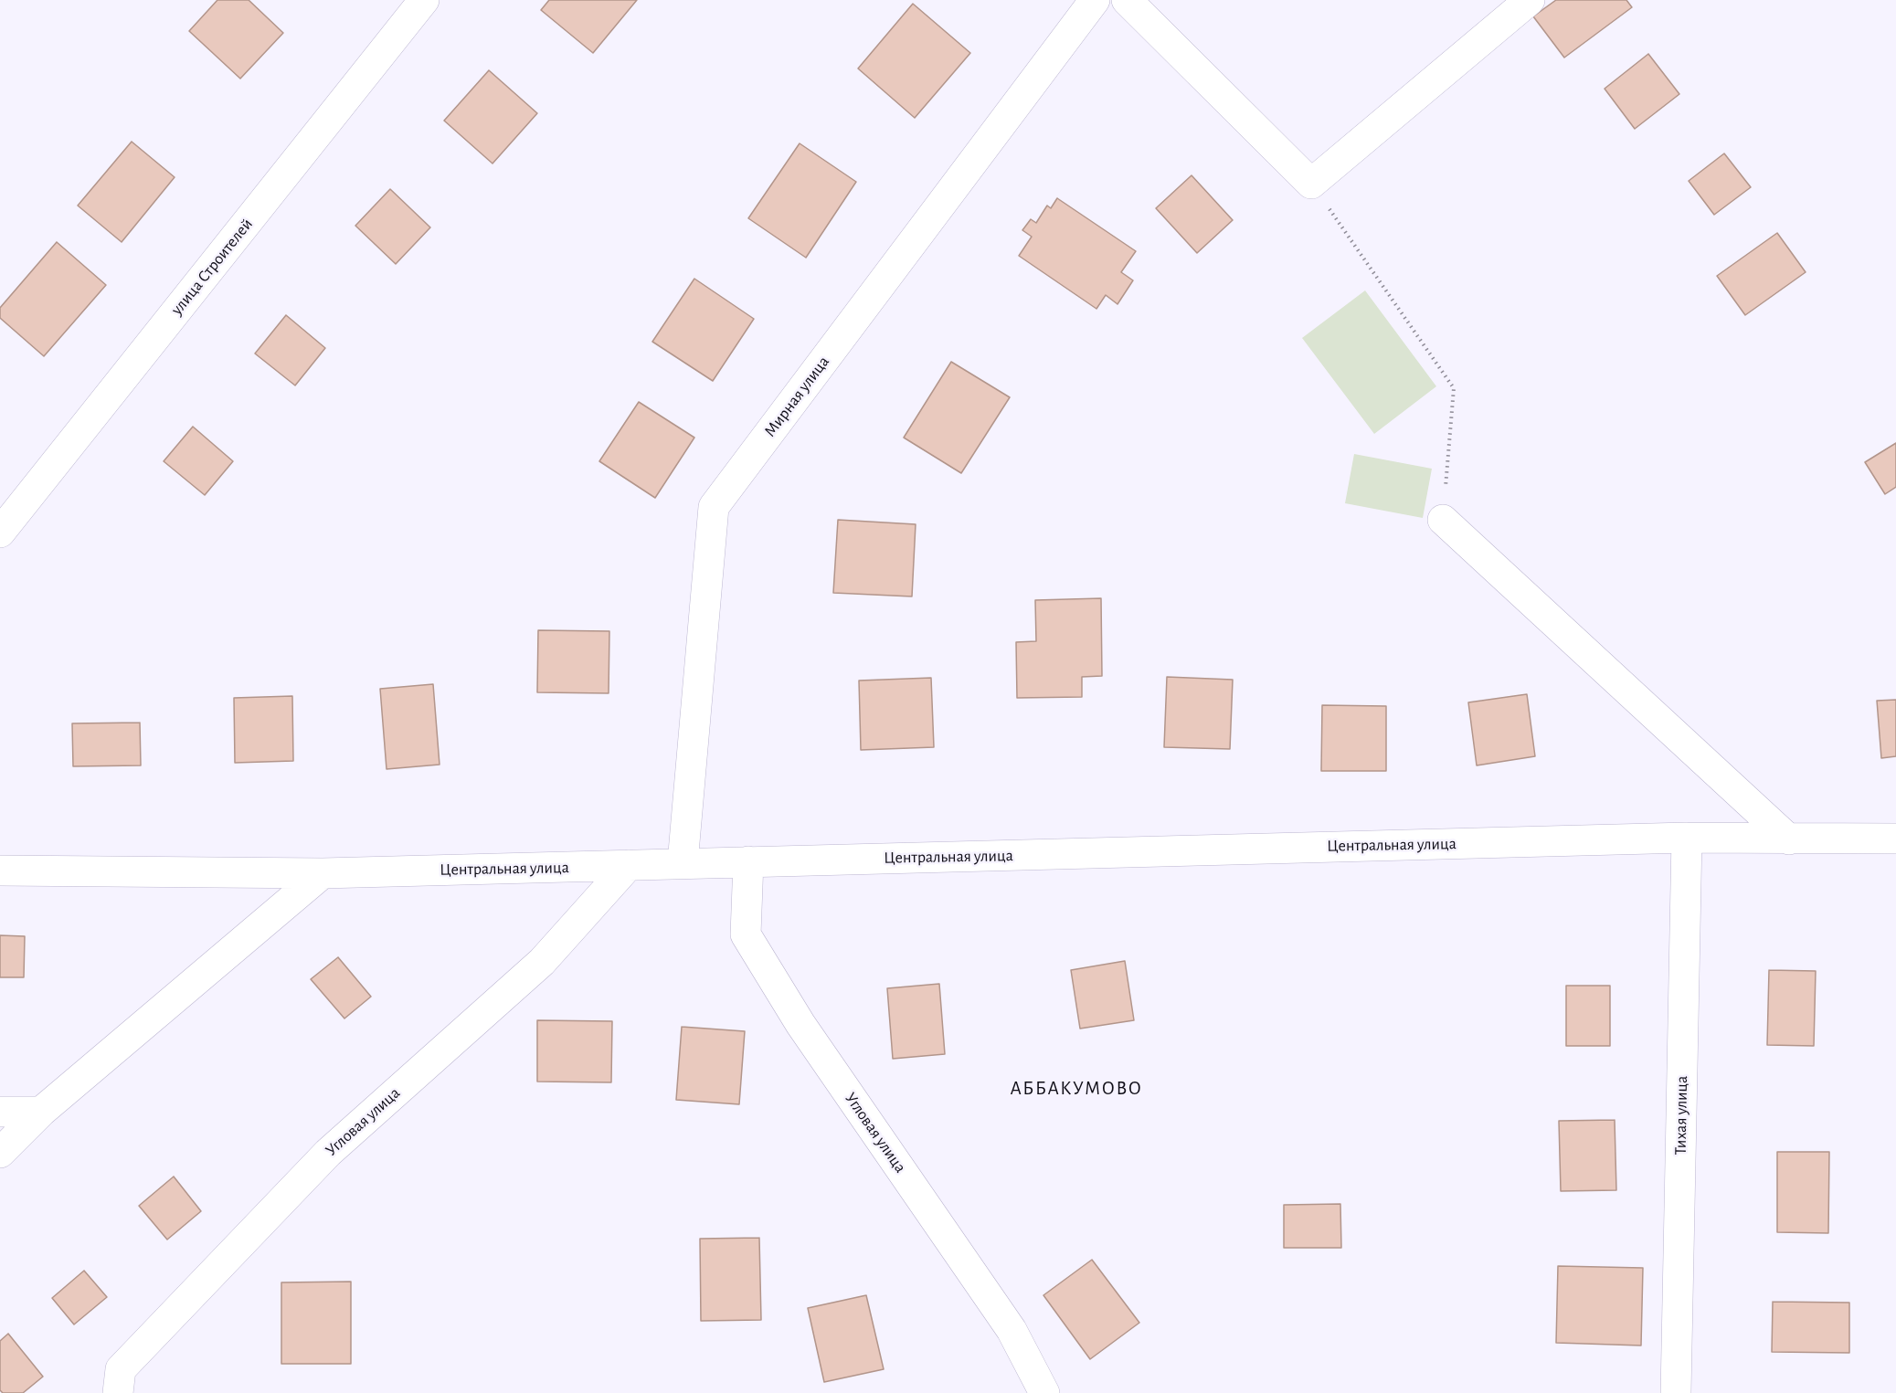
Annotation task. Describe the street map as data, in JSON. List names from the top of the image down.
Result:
{
  "streets": {
    "street": [
      "улица Строителей",
      "Мирная улица",
      "Центральная улица",
      "Тихая улица",
      "Угловая улица"
    ]
  },
  "crossings": [
    ["Мирная улица", "Центральная улица"],
    ["Центральная улица", "Тихая улица"],
    ["Центральная улица", "Угловая улица"]
  ],
  "districts": ["АББАКУМОВО"]
}
